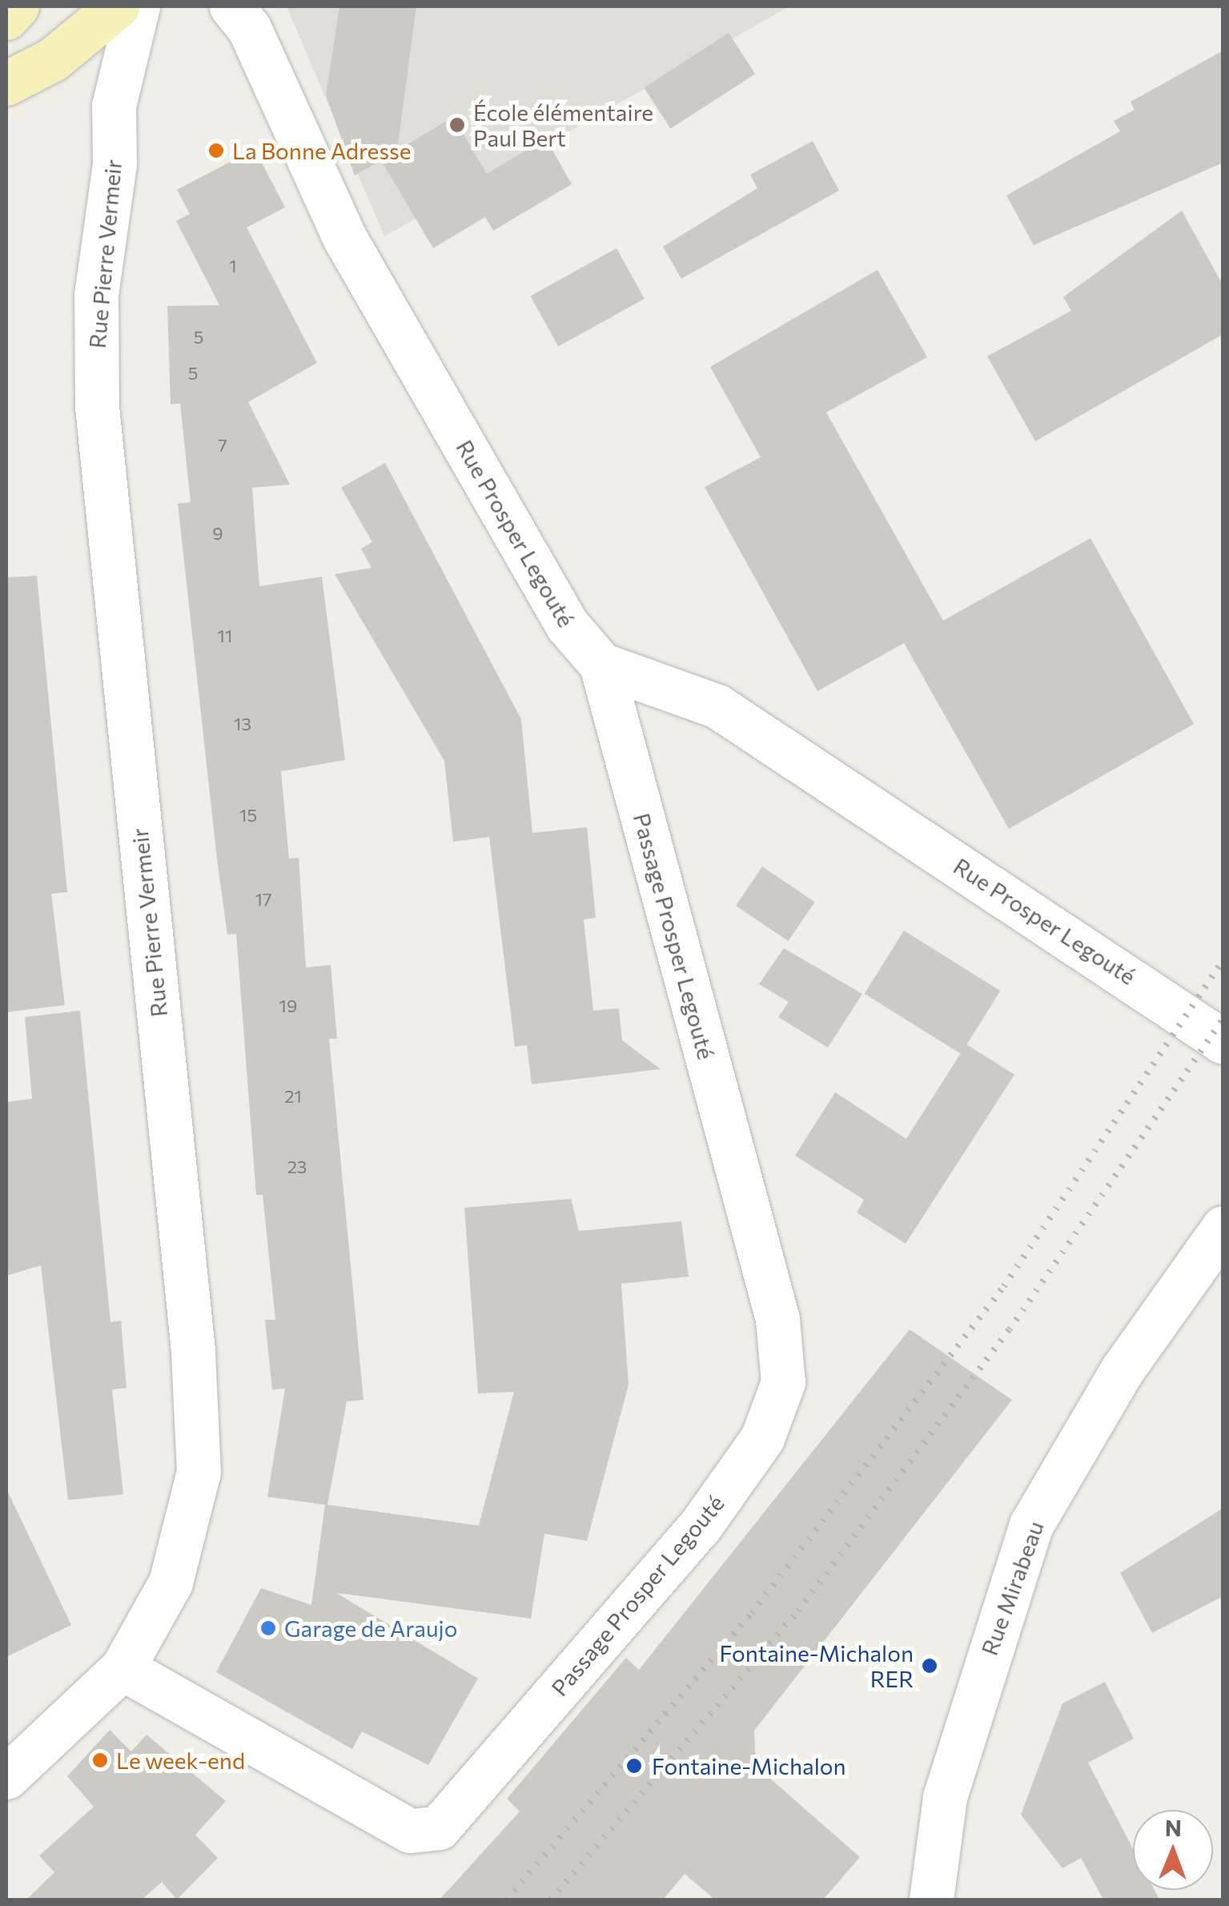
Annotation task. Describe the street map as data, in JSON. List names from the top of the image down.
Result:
{
  "streets": {
    "street": [
      "Rue Pierre Vermeir",
      "Rue Prosper Legouté",
      "Passage Prosper Legouté",
      "Rue Mirabeau"
    ]
  },
  "crossings": [
    ["Rue Pierre Vermeir", "Passage Prosper Legouté"],
    ["Rue Prosper Legouté", "Passage Prosper Legouté"]
  ],
  "places": [
    "École élémentaire Paul Bert",
    "La Bonne Adresse",
    "Garage de Araujo",
    "Fontaine-Michalon RER",
    "Le week-end",
    "Fontaine-Michalon"
  ],
  "house_numbers": [
    "1",
    "5",
    "5",
    "7",
    "9",
    "11",
    "13",
    "15",
    "17",
    "19",
    "21",
    "23"
  ],
  "north": "top"
}
